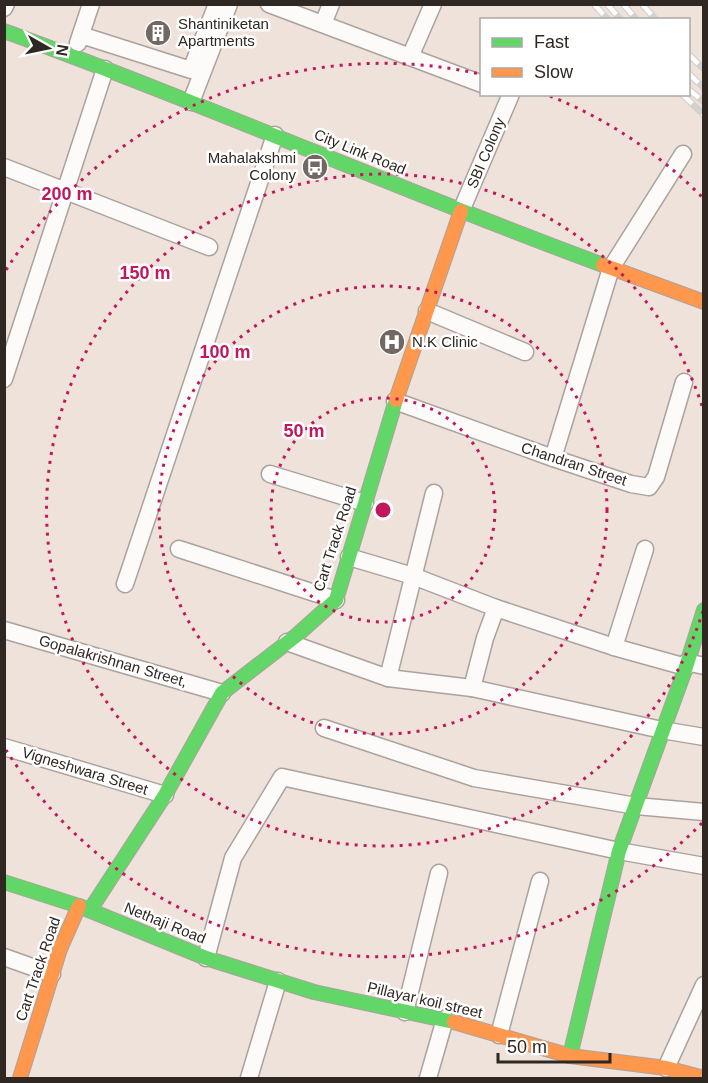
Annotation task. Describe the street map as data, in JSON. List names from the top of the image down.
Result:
{
  "streets": {
    "street": [
      "City Link Road",
      "SBI Colony",
      "Chandran Street",
      "Cart Track Road",
      "Gopalakrishnan Street,",
      "Vigneshwara Street",
      "Nethaji Road",
      "Pillayar koil street"
    ]
  },
  "crossings": [
    ["City Link Road", "SBI Colony"],
    ["City Link Road", "Cart Track Road"],
    ["SBI Colony", "Cart Track Road"],
    ["Chandran Street", "Cart Track Road"],
    ["Cart Track Road", "Gopalakrishnan Street,"],
    ["Cart Track Road", "Vigneshwara Street"],
    ["Cart Track Road", "Nethaji Road"],
    ["Nethaji Road", "Pillayar koil street"]
  ],
  "places": {
    "building": ["Shantiniketan Apartments"],
    "bus stop": ["Mahalakshmi Colony"],
    "hospital": ["N.K Clinic"]
  },
  "legend": ["Fast", "Slow"],
  "scale_bar": "50 m",
  "north": "right",
  "rings": [
    "200 m",
    "150 m",
    "100 m",
    "50 m"
  ]
}
